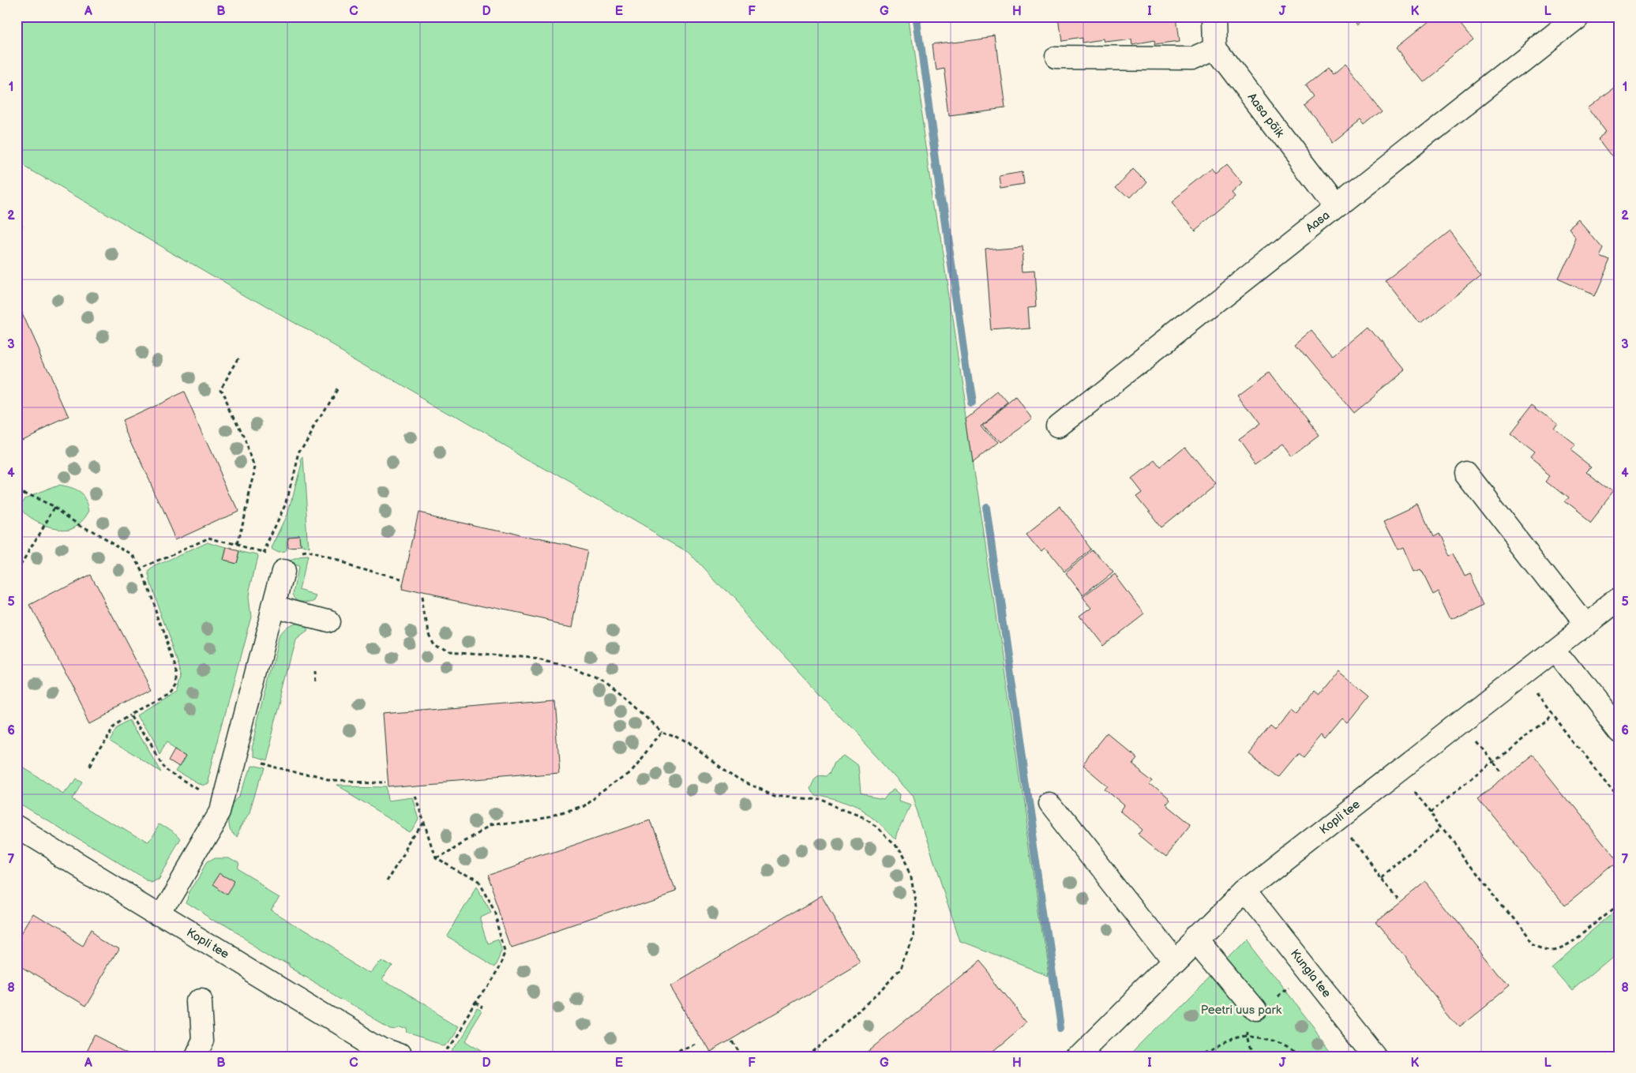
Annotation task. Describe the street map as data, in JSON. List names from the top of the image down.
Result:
{
  "streets": {
    "street": [
      "Aasa põik",
      "Aasa",
      "Kopli tee",
      "Kungla tee"
    ]
  },
  "crossings": [
    ["Aasa põik", "Aasa"],
    ["Kopli tee", "Kungla tee"]
  ],
  "parks": ["Peetri uus park"],
  "grid": {
    "columns": [
      "A",
      "B",
      "C",
      "D",
      "E",
      "F",
      "G",
      "H",
      "I",
      "J",
      "K",
      "L"
    ],
    "rows": [
      "1",
      "2",
      "3",
      "4",
      "5",
      "6",
      "7",
      "8"
    ]
  }
}
